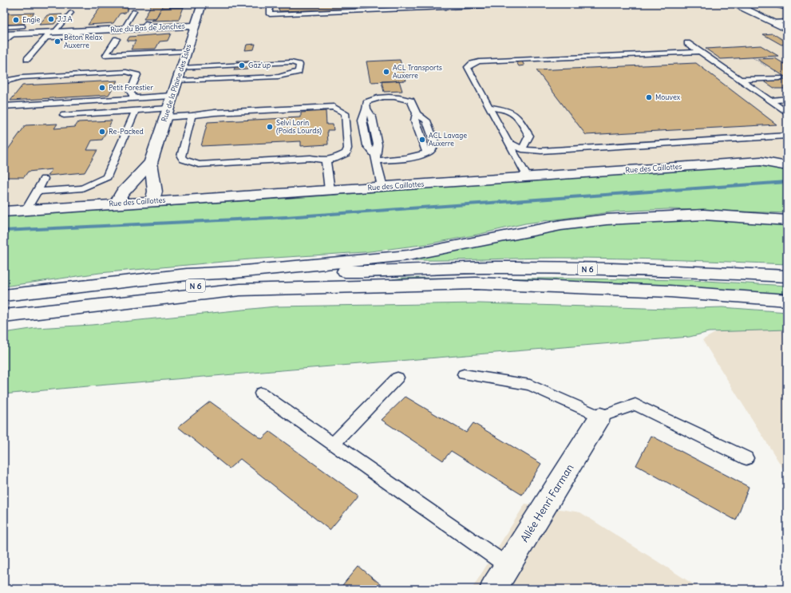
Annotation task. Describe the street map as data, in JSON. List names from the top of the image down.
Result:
{
  "streets": {
    "main road": [
      "Rue du Bas de Jonches",
      "Rue de la Plaine des Isles",
      "Rue des Caillottes",
      "N 6",
      "Allée Henri Farman"
    ]
  },
  "crossings": [
    ["Rue du Bas de Jonches", "Rue de la Plaine des Isles"],
    ["Rue de la Plaine des Isles", "Rue des Caillottes"]
  ],
  "places": [
    "J.J.A",
    "Engie",
    "Béton Relax Auxerre",
    "Gaz'up",
    "ACL Transports Auxerre",
    "Petit Forestier",
    "Mouvex",
    "Selvi Lorin (Poids Lourds)",
    "Re-Packed",
    "ACL Lavage Auxerre"
  ]
}
